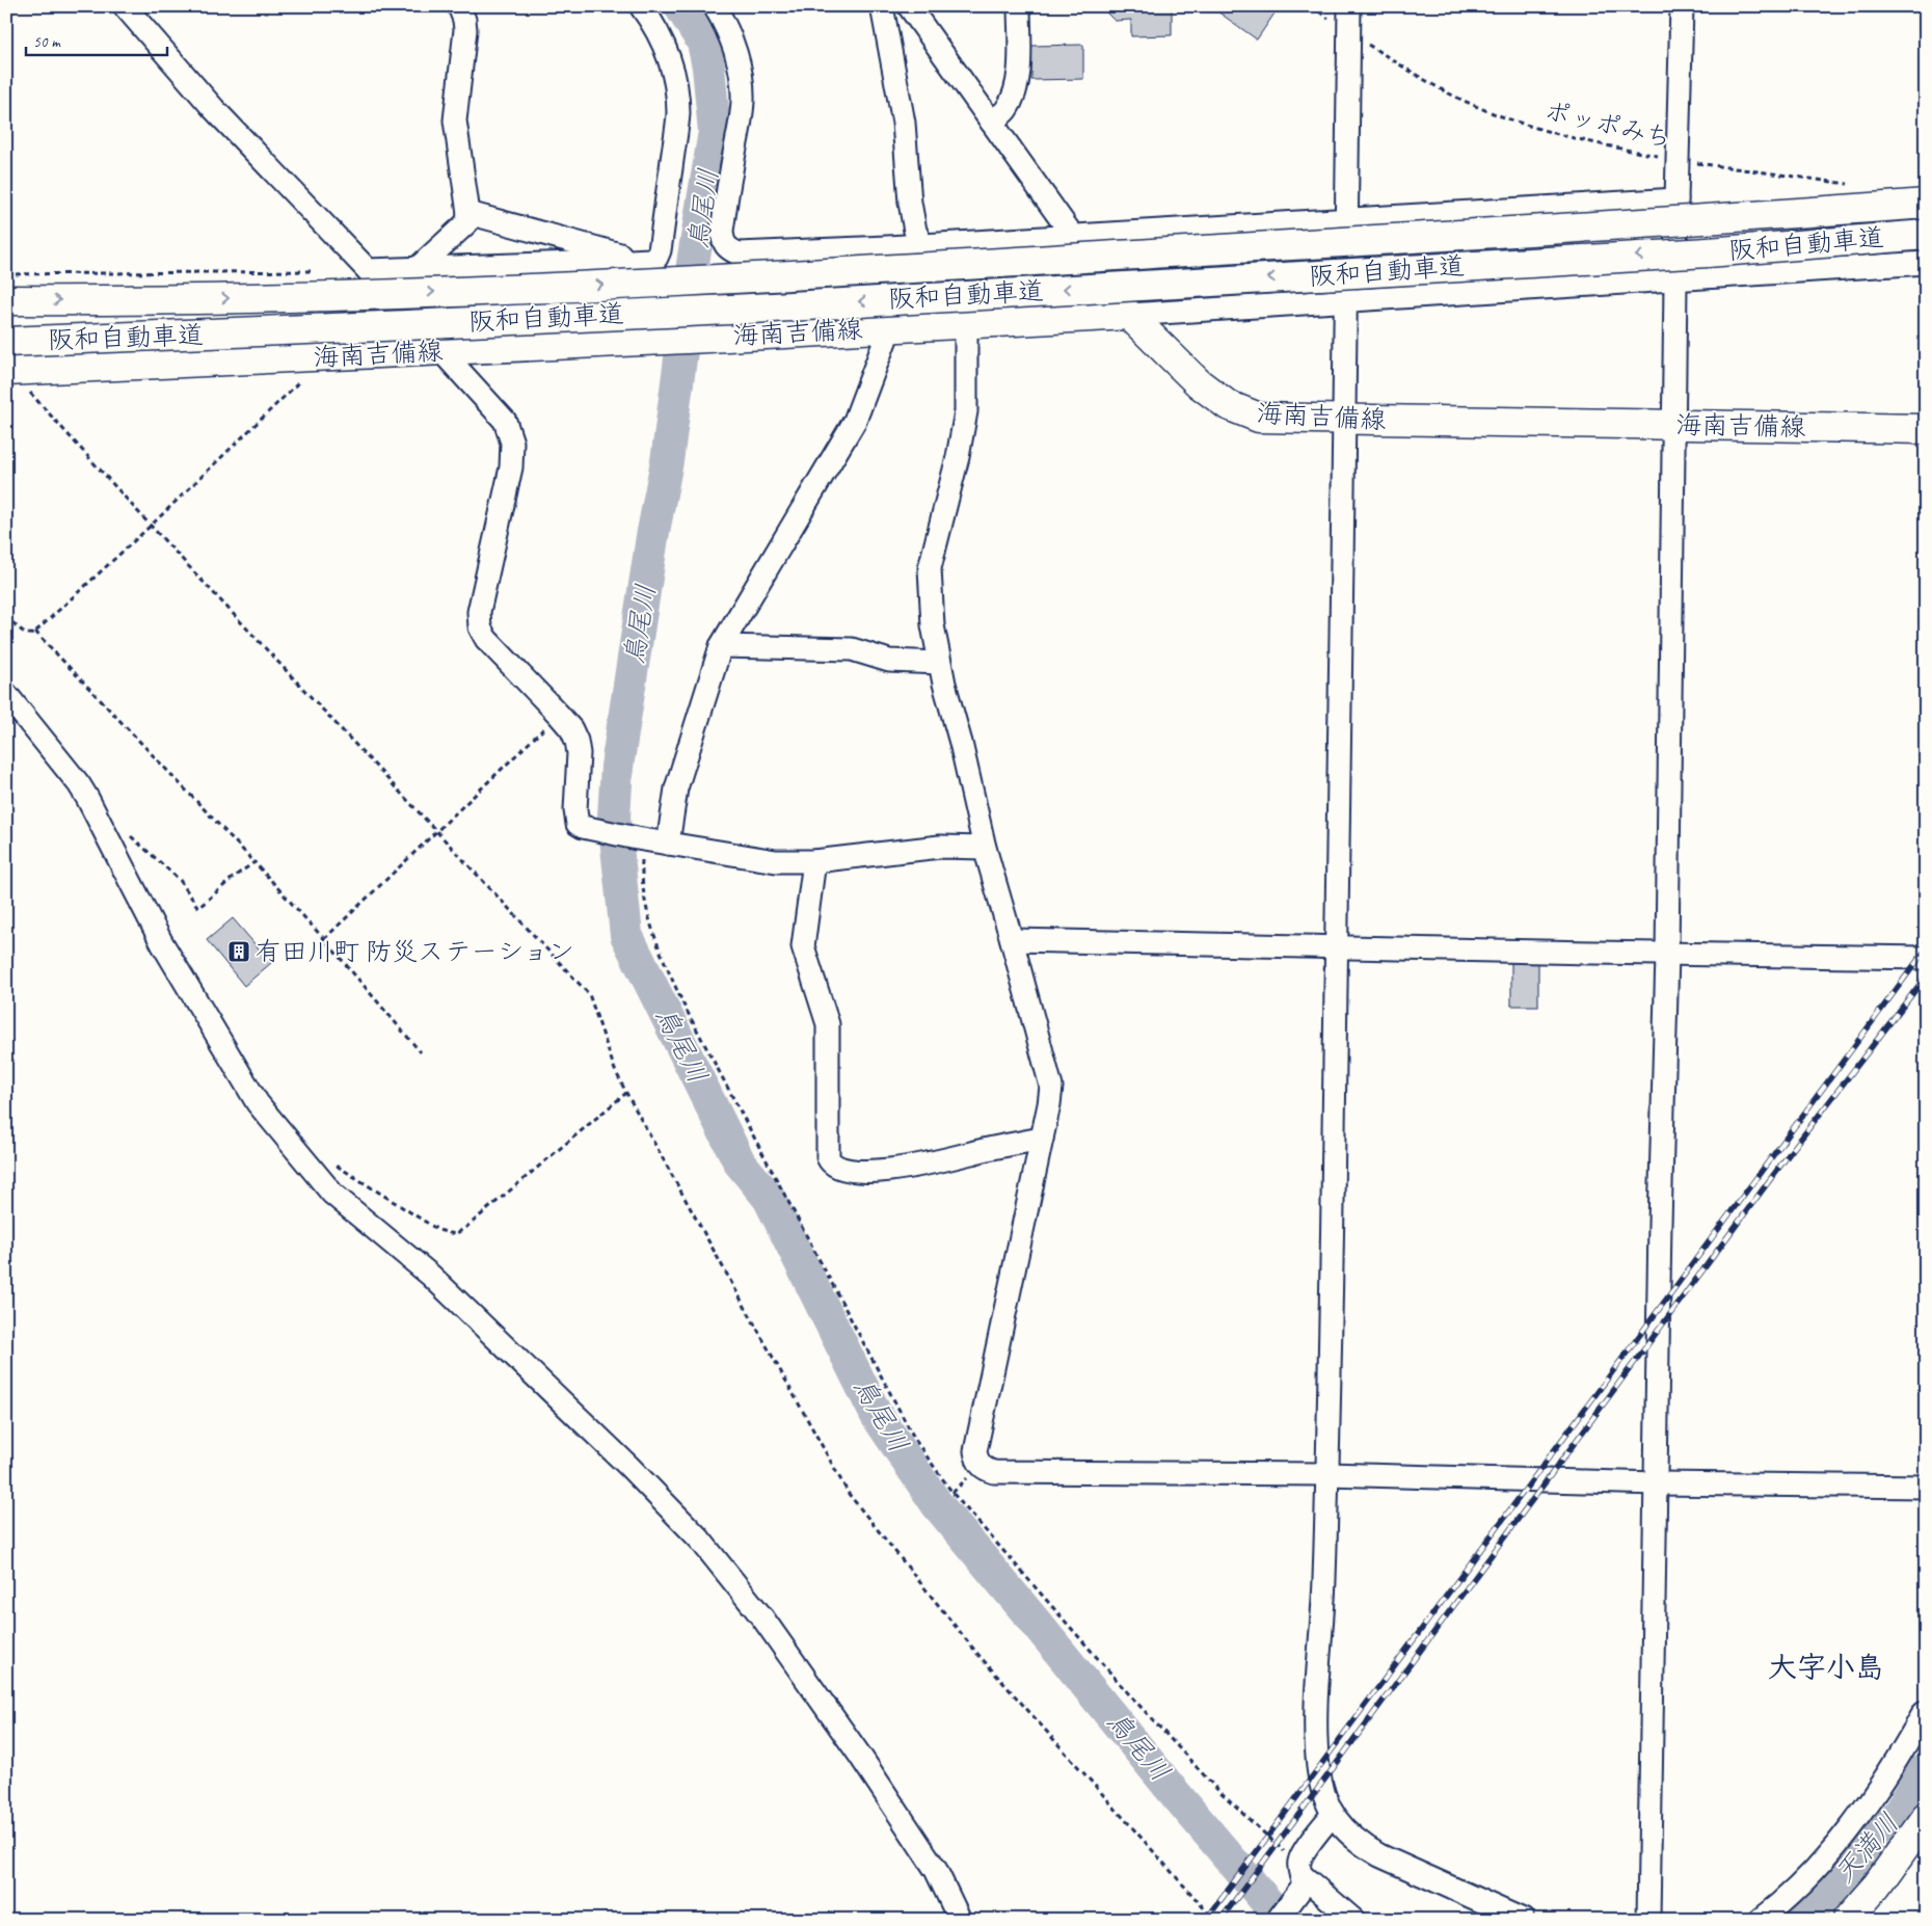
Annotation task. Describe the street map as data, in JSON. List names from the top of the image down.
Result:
{
  "streets": {
    "main road": ["阪和自動車道", "海南吉備線"],
    "path": ["ポッポみち"]
  },
  "districts": ["大字小島"],
  "water": ["鳥尾川", "天満川"],
  "places": {
    "building": ["有田川町 防災ステーション"]
  },
  "scale_bar": "50 m"
}
